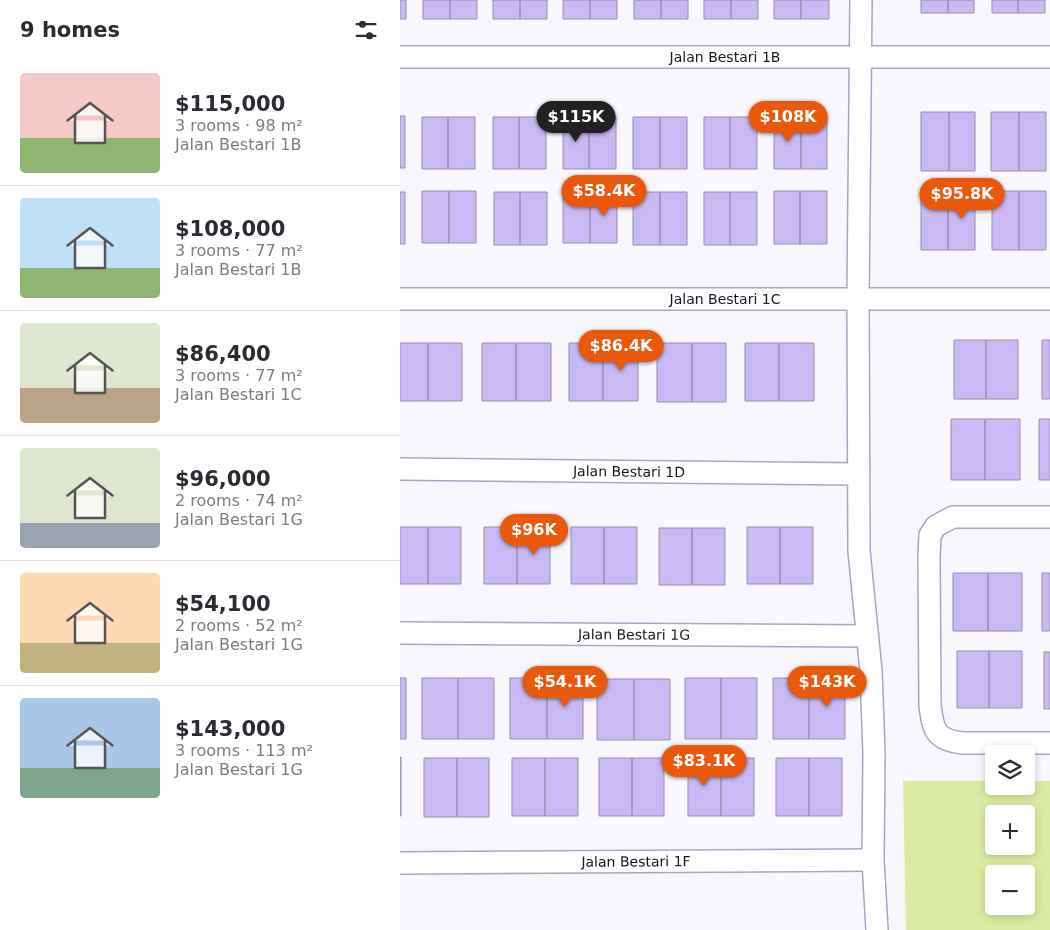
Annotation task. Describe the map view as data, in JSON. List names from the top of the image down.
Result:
{
  "streets": {
    "street": [
      "Jalan Bestari 1B",
      "Jalan Bestari 1C",
      "Jalan Bestari 1D",
      "Jalan Bestari 1G",
      "Jalan Bestari 1F"
    ]
  },
  "page": {
    "heading": "9 homes",
    "list": [
      {
        "name": "$115,000",
        "note": "3 rooms · 98 m² · Jalan Bestari 1B"
      },
      {
        "name": "$108,000",
        "note": "3 rooms · 77 m² · Jalan Bestari 1B"
      },
      {
        "name": "$86,400",
        "note": "3 rooms · 77 m² · Jalan Bestari 1C"
      },
      {
        "name": "$96,000",
        "note": "2 rooms · 74 m² · Jalan Bestari 1G"
      },
      {
        "name": "$54,100",
        "note": "2 rooms · 52 m² · Jalan Bestari 1G"
      },
      {
        "name": "$143,000",
        "note": "3 rooms · 113 m² · Jalan Bestari 1G"
      }
    ],
    "price": [
      "$115K",
      "$108K",
      "$58.4K",
      "$95.8K",
      "$86.4K",
      "$96K",
      "$54.1K",
      "$143K",
      "$83.1K"
    ],
    "map_buttons": ["+", "−"]
  }
}
